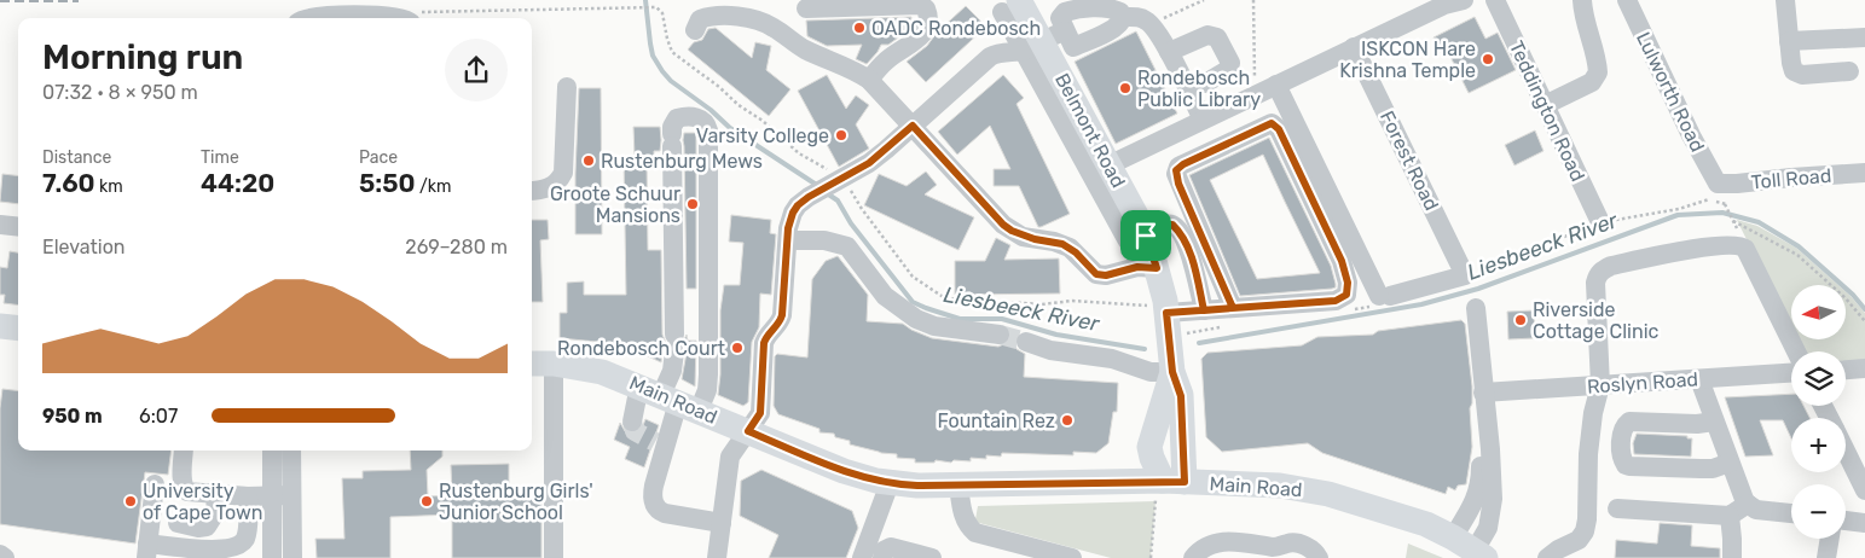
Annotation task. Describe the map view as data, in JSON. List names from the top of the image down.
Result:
{
  "streets": {
    "main road": ["Belmont Road", "Main Road"],
    "street": [
      "Lulworth Road",
      "Teddington Road",
      "Forest Road",
      "Toll Road",
      "Roslyn Road"
    ]
  },
  "crossings": [
    ["Lulworth Road", "Toll Road"],
    ["Belmont Road", "Main Road"]
  ],
  "water": ["Liesbeeck River"],
  "places": [
    "OADC Rondebosch",
    "ISKCON Hare Krishna Temple",
    "Rondebosch Public Library",
    "Varsity College",
    "Rustenburg Mews",
    "Groote Schuur Mansions",
    "Riverside Cottage Clinic",
    "Rondebosch Court",
    "Fountain Rez",
    "University of Cape Town",
    "Rustenburg Girls' Junior School"
  ],
  "north": "left",
  "page": {
    "heading": ["Morning run", "07:32 · 8 × 950 m"],
    "stats": [
      ["Distance", "7.60 km"],
      ["Time", "44:20"],
      ["Pace", "5:50 /km"]
    ],
    "chart": ["Elevation", "269–280 m"],
    "map_buttons": ["+", "−"],
    "list": [
      {
        "name": "950 m",
        "note": "6:07"
      }
    ]
  }
}
